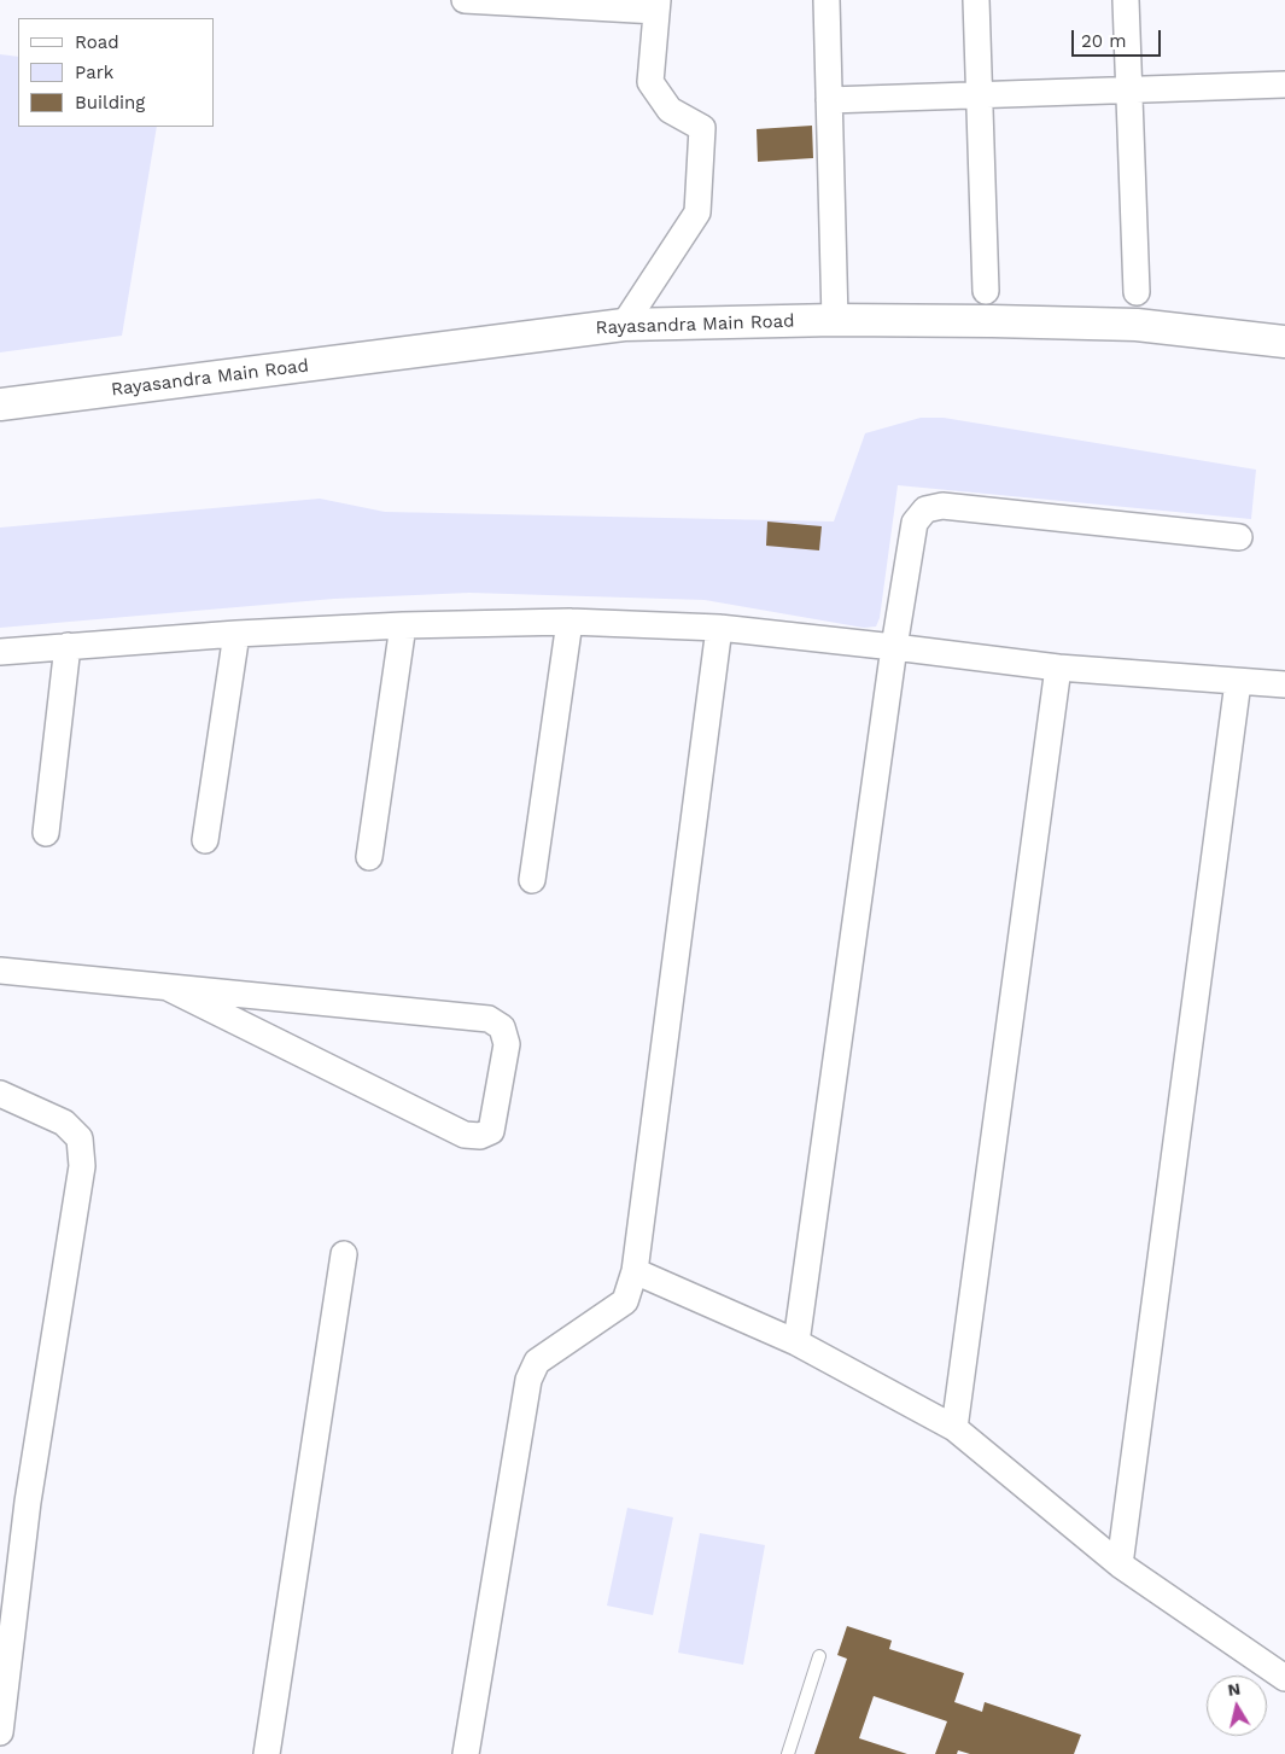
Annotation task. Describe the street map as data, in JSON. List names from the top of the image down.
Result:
{
  "streets": {
    "street": ["Rayasandra Main Road"]
  },
  "legend": ["Road", "Park", "Building"],
  "scale_bar": "20 m",
  "north": "top"
}
